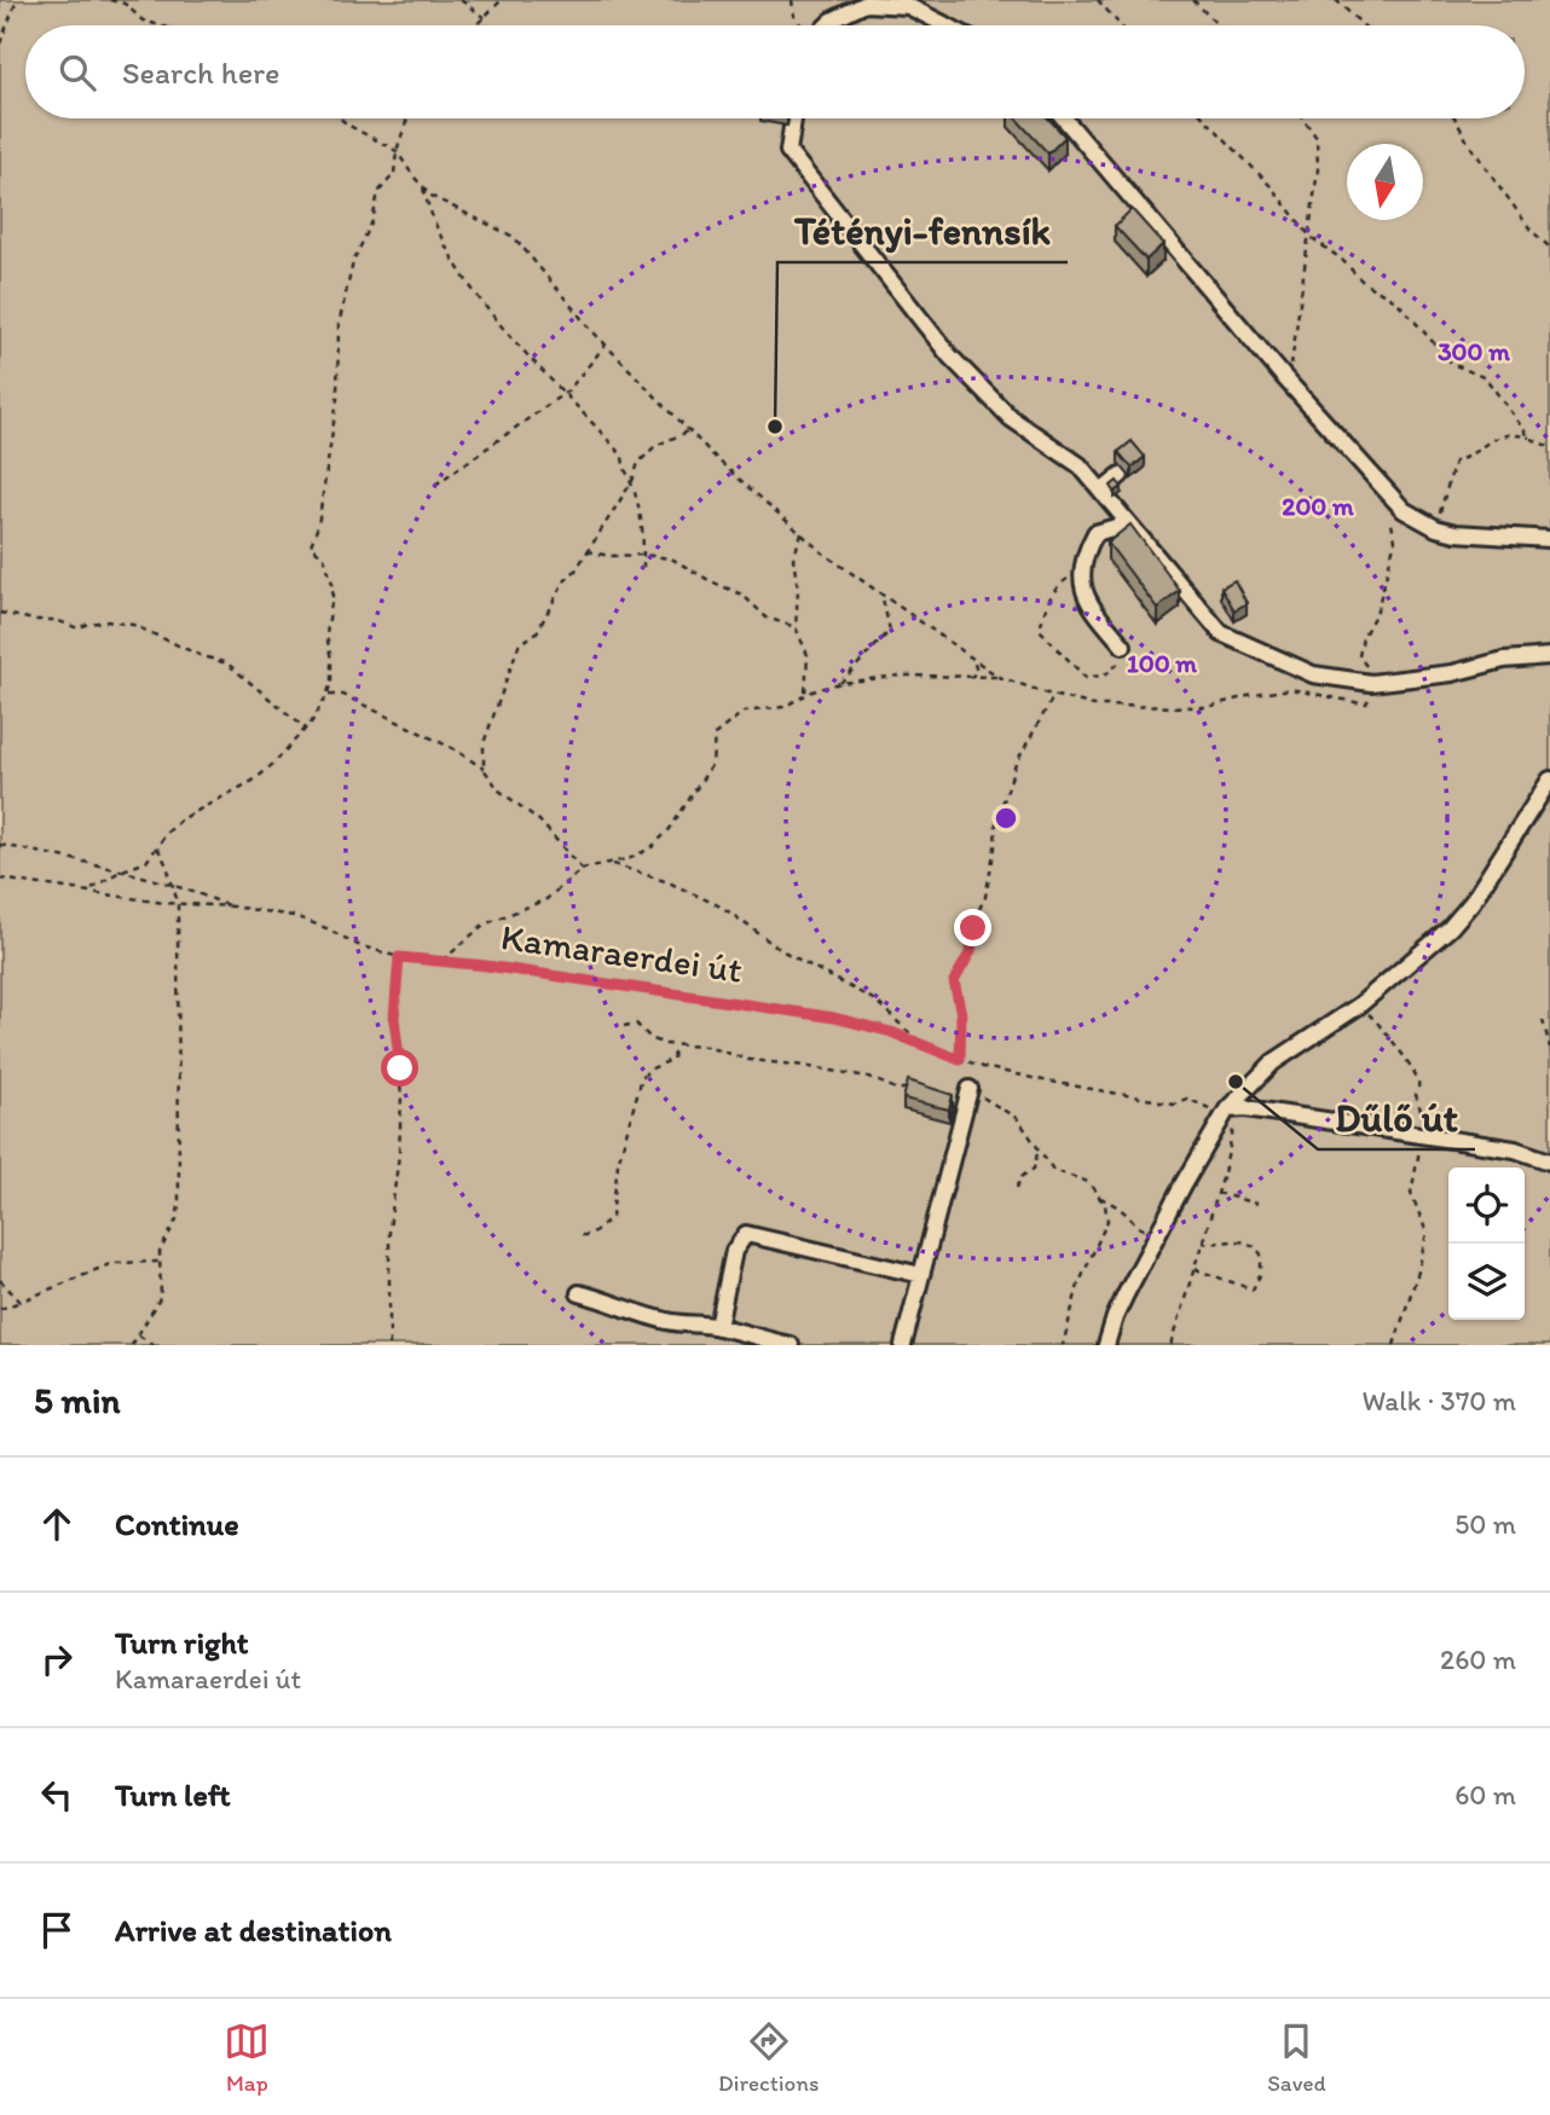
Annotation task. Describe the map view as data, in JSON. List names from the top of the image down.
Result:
{
  "streets": {
    "path": ["Kamaraerdei út"]
  },
  "places": ["Tétényi-fennsík", "Dűlő út"],
  "north": "bottom",
  "page": {
    "search": "Search here",
    "heading": ["5 min", "Walk · 370 m"],
    "list": [
      ["Continue", "50 m"],
      ["Turn right", "Kamaraerdei út", "260 m"],
      ["Turn left", "60 m"],
      "Arrive at destination"
    ],
    "nav": ["Map", "Directions", "Saved"]
  },
  "rings": ["300 m", "200 m", "100 m"]
}
